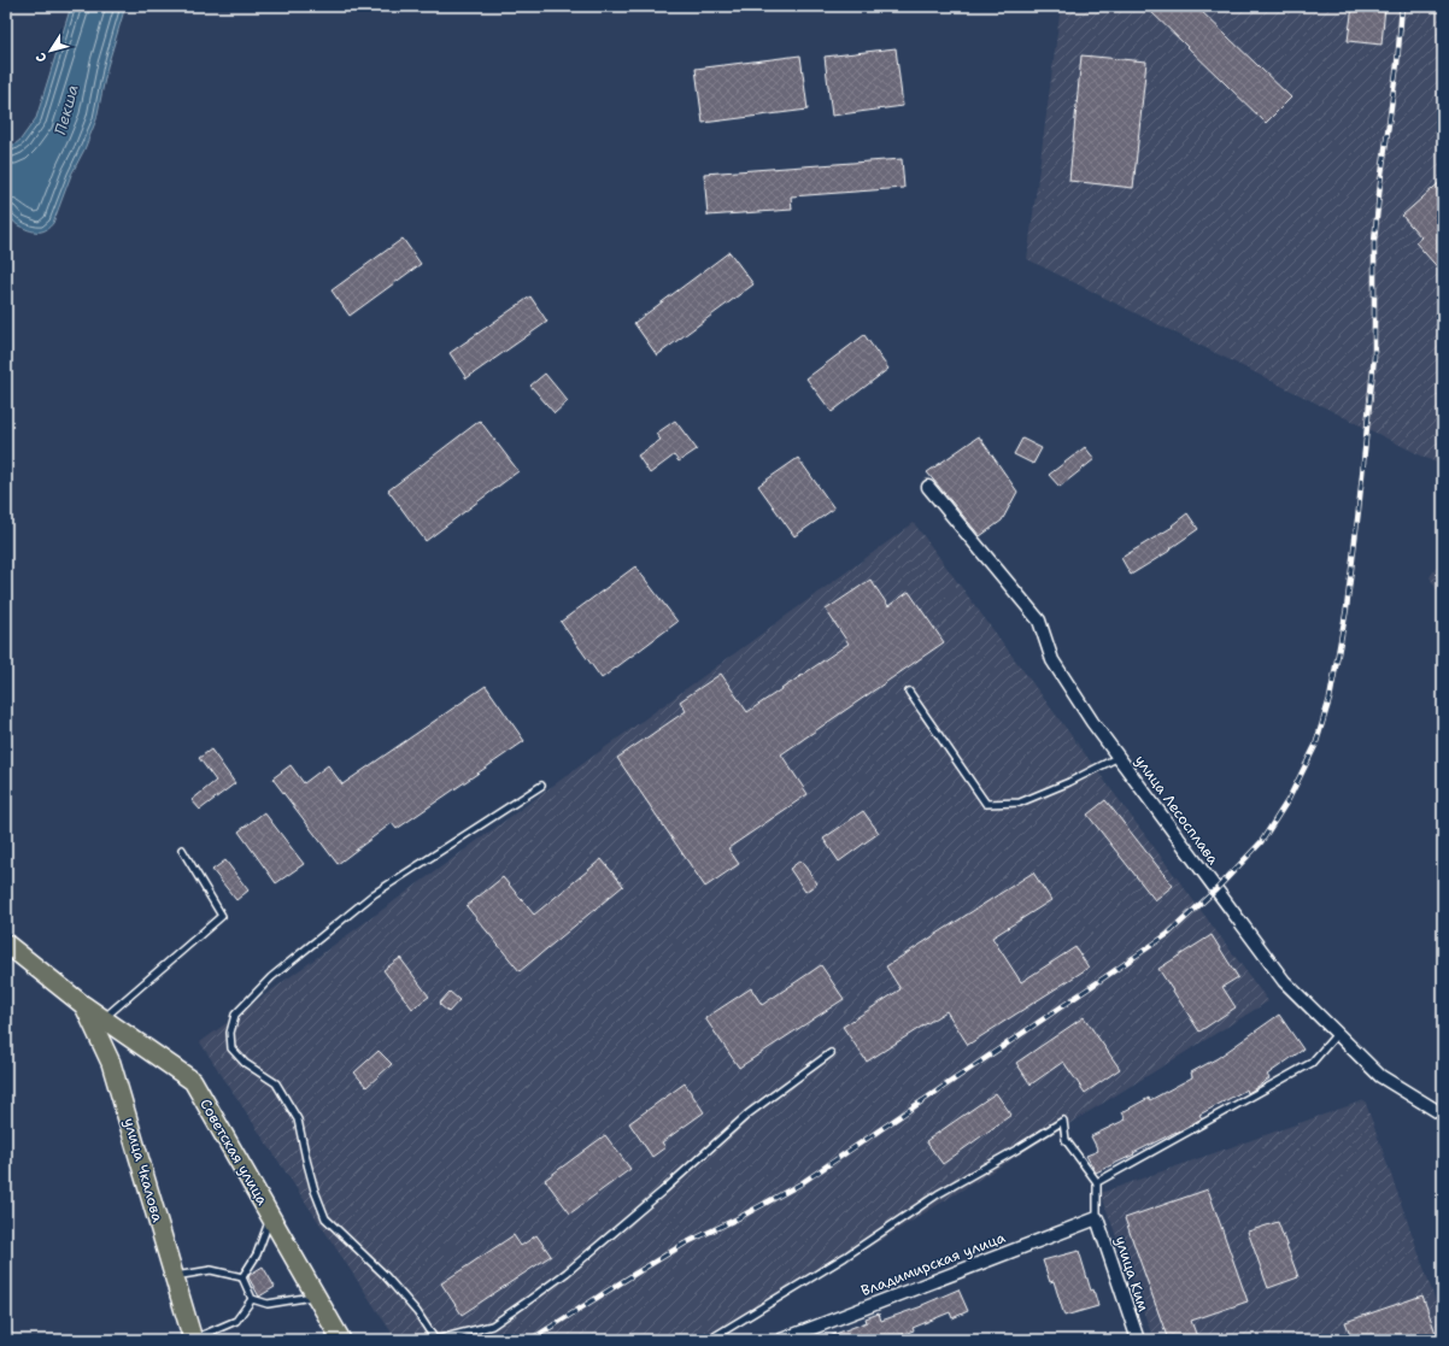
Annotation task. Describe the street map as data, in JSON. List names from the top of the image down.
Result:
{
  "streets": {
    "main road": ["Советская улица", "улица Чкалова"],
    "street": ["улица Лесосплава", "Владимирская улица", "улица Ким"]
  },
  "crossings": [
    ["Советская улица", "улица Чкалова"],
    ["Владимирская улица", "улица Ким"]
  ],
  "water": ["Пекша"],
  "north": "bottom left"
}
